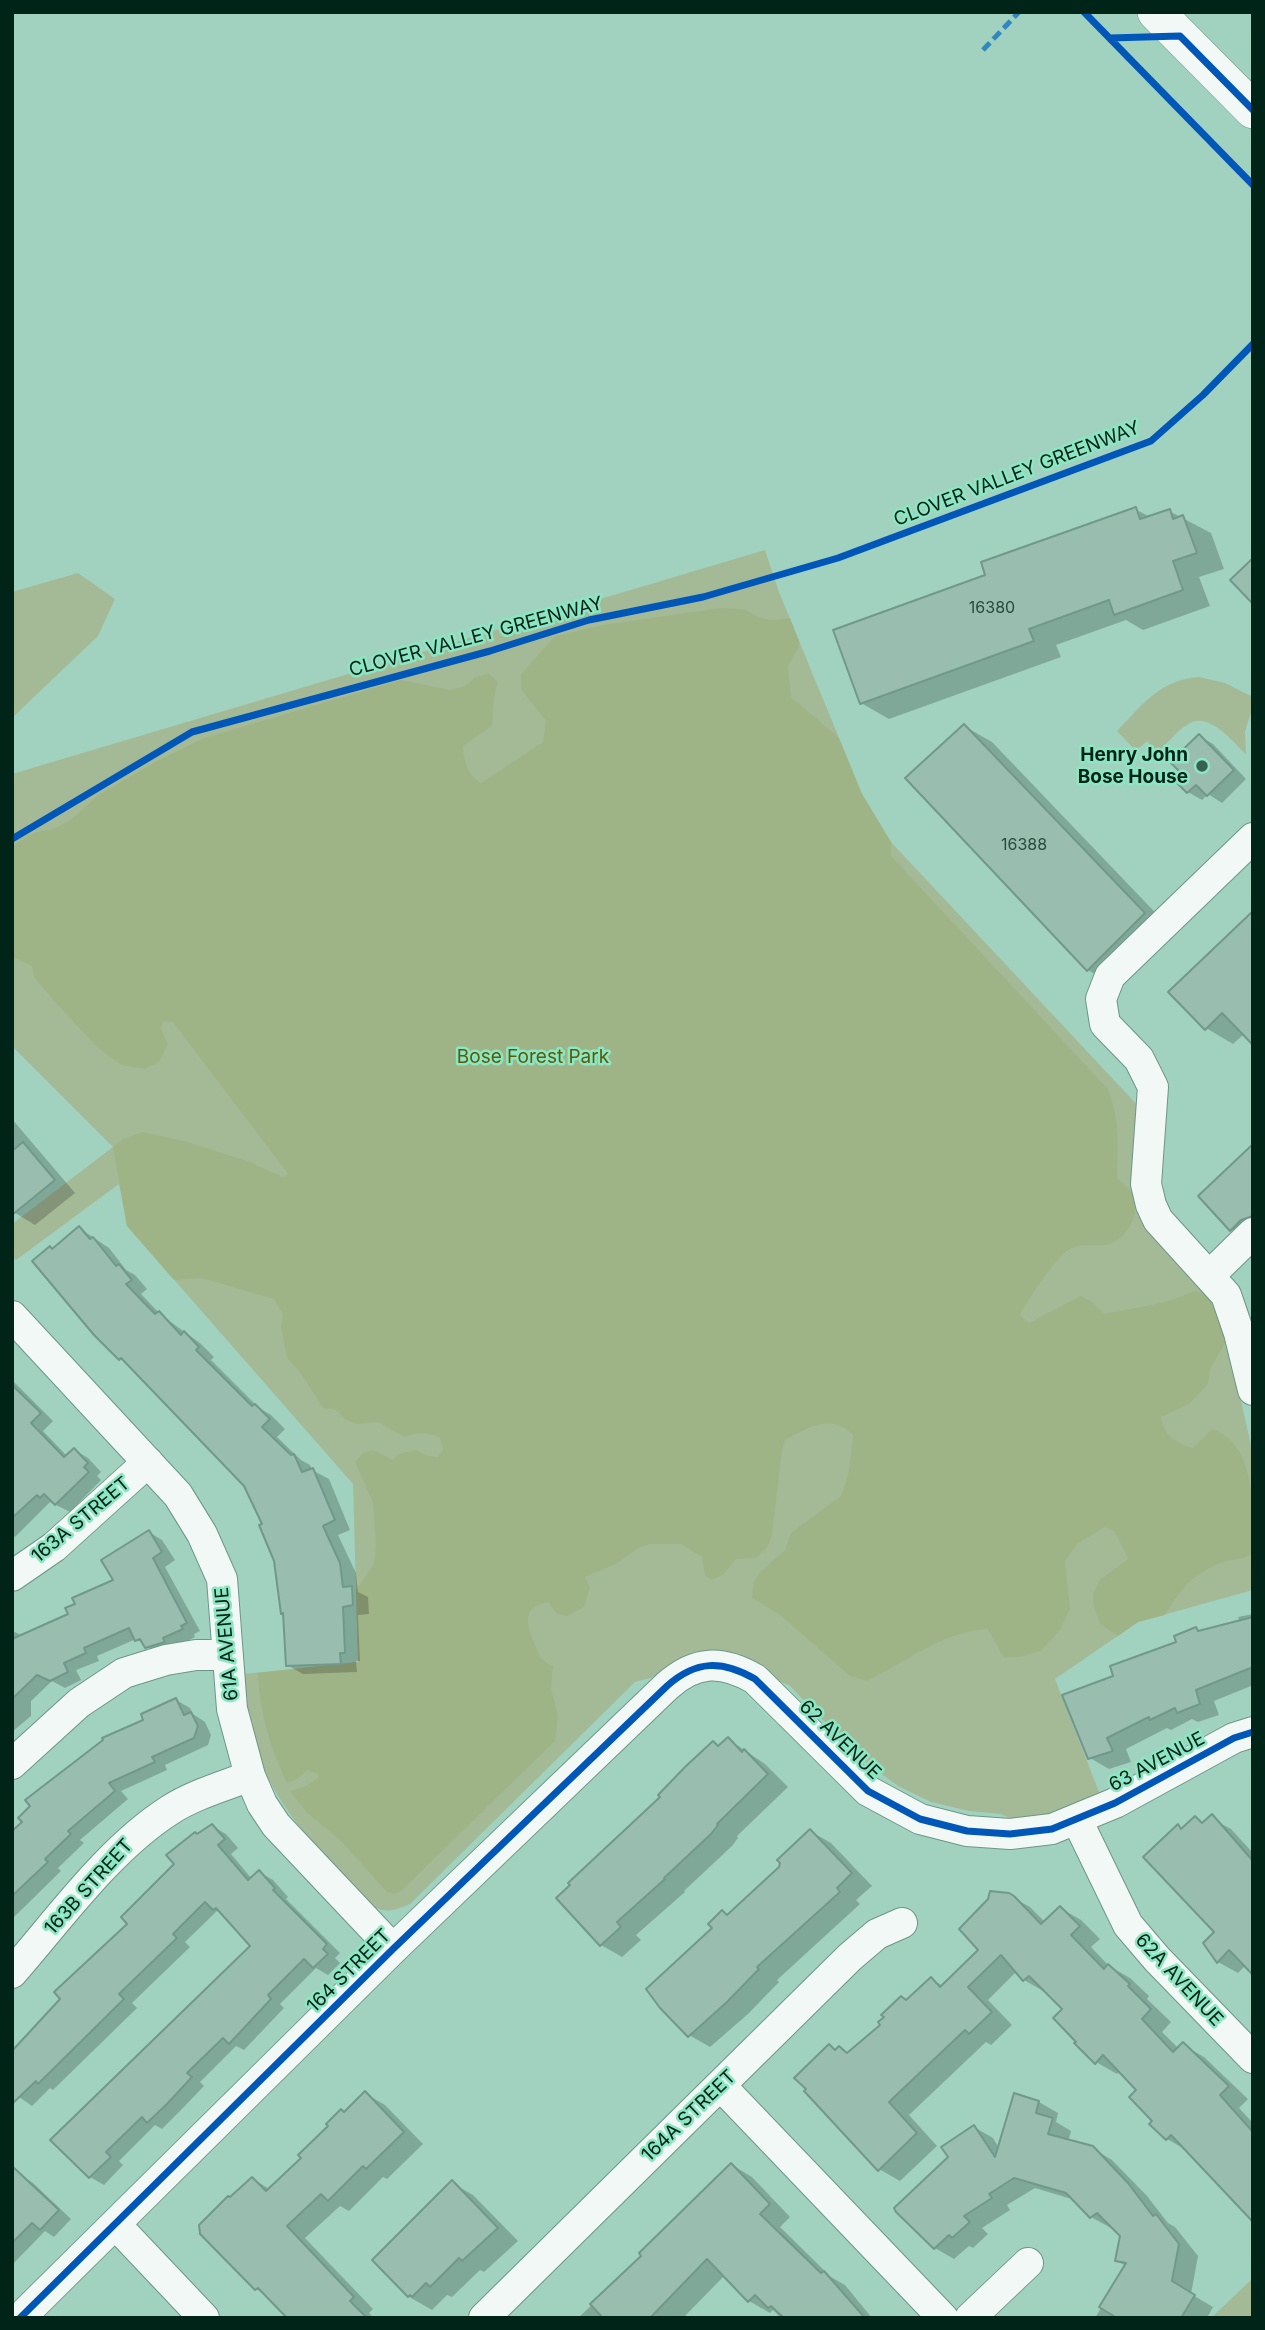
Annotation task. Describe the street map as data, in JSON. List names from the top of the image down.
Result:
{
  "streets": {
    "street": [
      "163A STREET",
      "61A AVENUE",
      "62 AVENUE",
      "63 AVENUE",
      "163B STREET",
      "164 STREET",
      "62A AVENUE",
      "164A STREET"
    ],
    "cycle path": ["CLOVER VALLEY GREENWAY"]
  },
  "crossings": [
    ["163A STREET", "61A AVENUE"],
    ["61A AVENUE", "163B STREET"],
    ["61A AVENUE", "164 STREET"],
    ["62 AVENUE", "63 AVENUE"],
    ["62 AVENUE", "164 STREET"],
    ["62 AVENUE", "62A AVENUE"],
    ["63 AVENUE", "62A AVENUE"]
  ],
  "parks": ["Bose Forest Park"],
  "places": ["Henry John Bose House"],
  "house_numbers": ["16380", "16388"]
}
